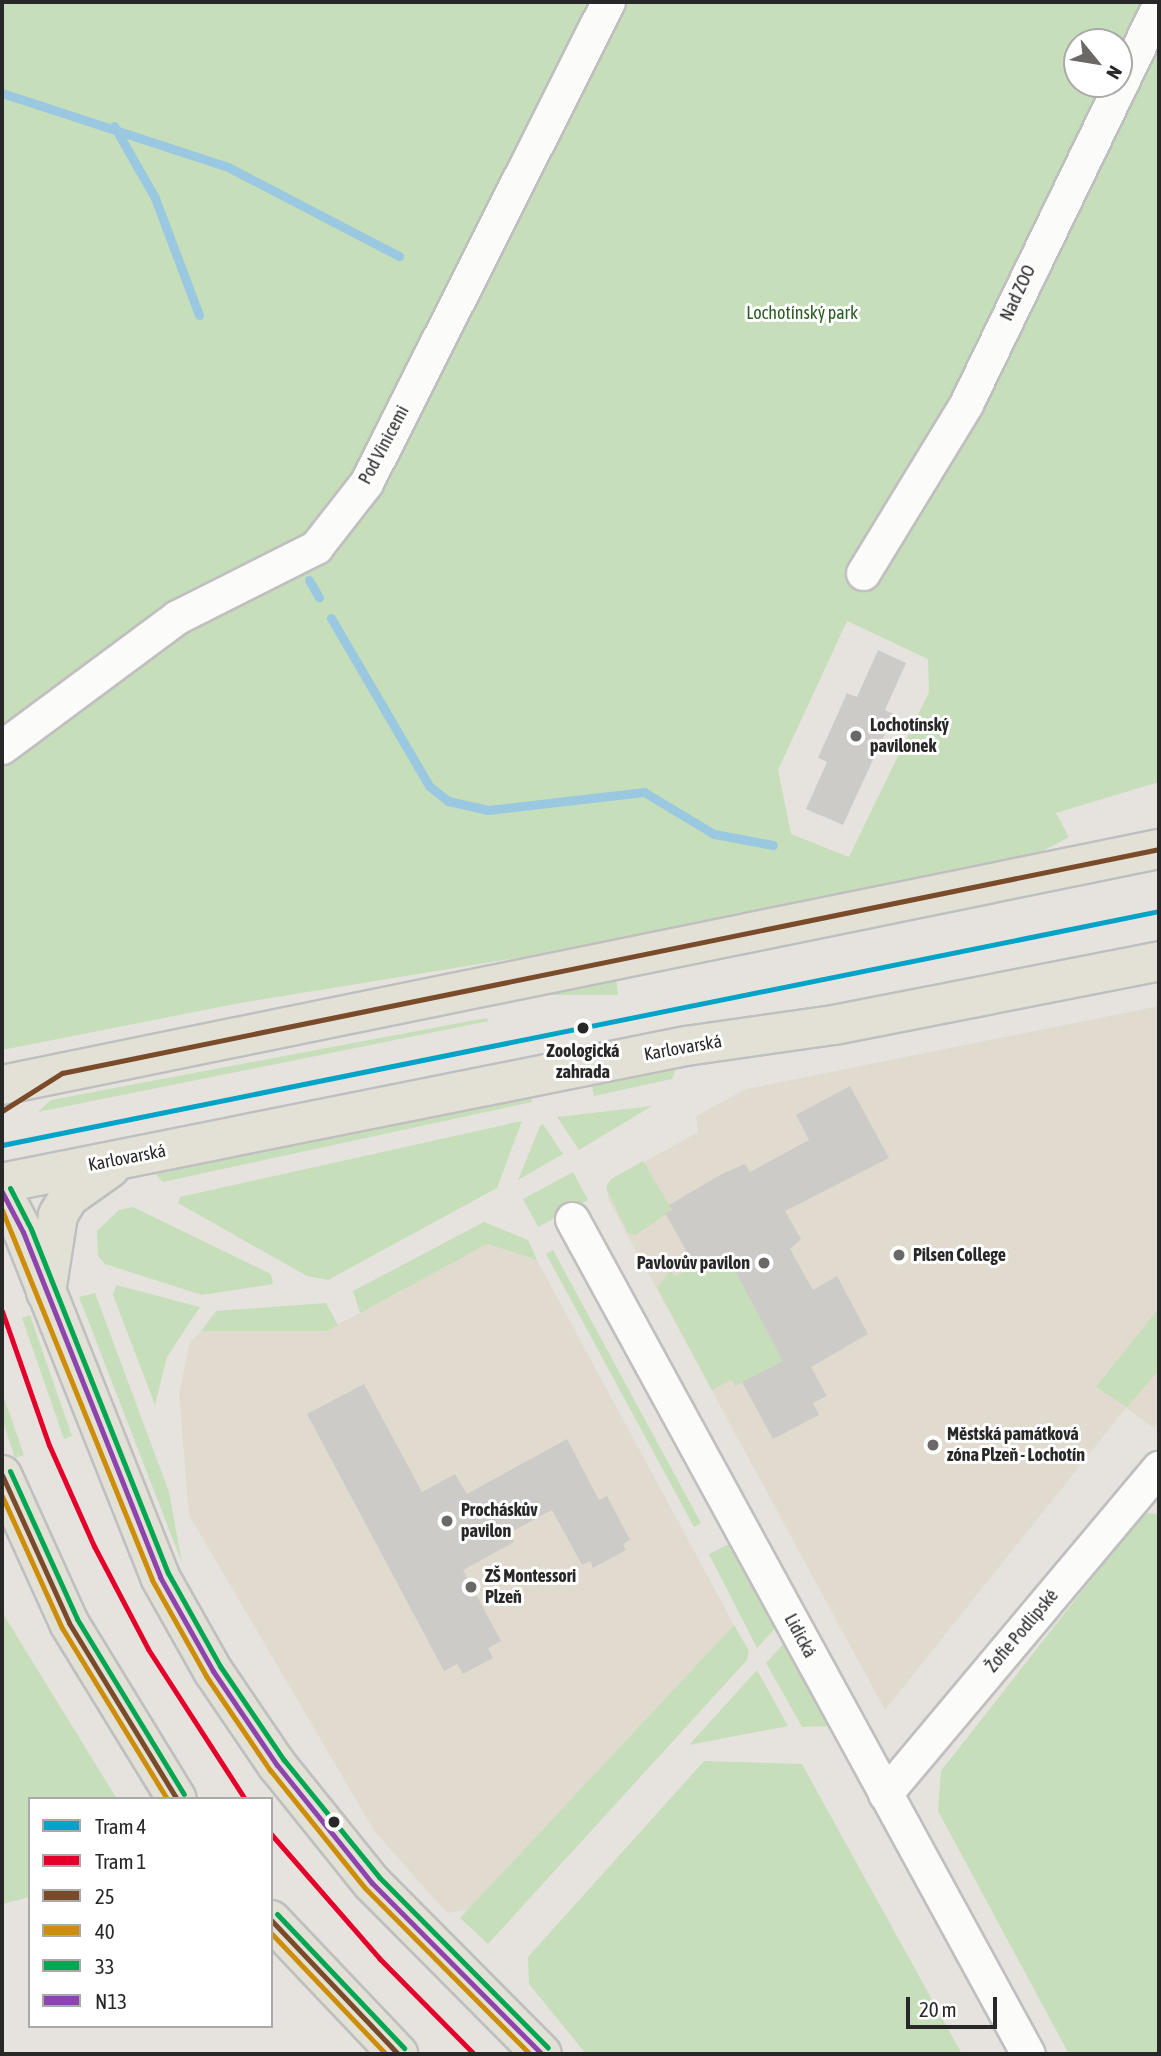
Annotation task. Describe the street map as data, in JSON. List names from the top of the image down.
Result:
{
  "streets": {
    "main road": ["Karlovarská"],
    "street": [
      "Nad ZOO",
      "Pod Vinicemi",
      "Žofie Podlipské",
      "Lidická"
    ]
  },
  "crossings": [
    ["Žofie Podlipské", "Lidická"]
  ],
  "parks": ["Lochotínský park"],
  "places": [
    "Lochotínský pavilonek",
    "Zoologická zahrada",
    "Pilsen College",
    "Pavlovův pavilon",
    "Městská památková zóna Plzeň - Lochotín",
    "Procháskův pavilon",
    "ZŠ Montessori Plzeň"
  ],
  "lines": [
    "transit line 25",
    "tram line 4",
    "transit line 33",
    "transit line N13",
    "transit line 40",
    "tram line 1"
  ],
  "legend": [
    "Tram 4",
    "Tram 1",
    "25",
    "40",
    "33",
    "N13"
  ],
  "scale_bar": "20 m",
  "north": "bottom right"
}
